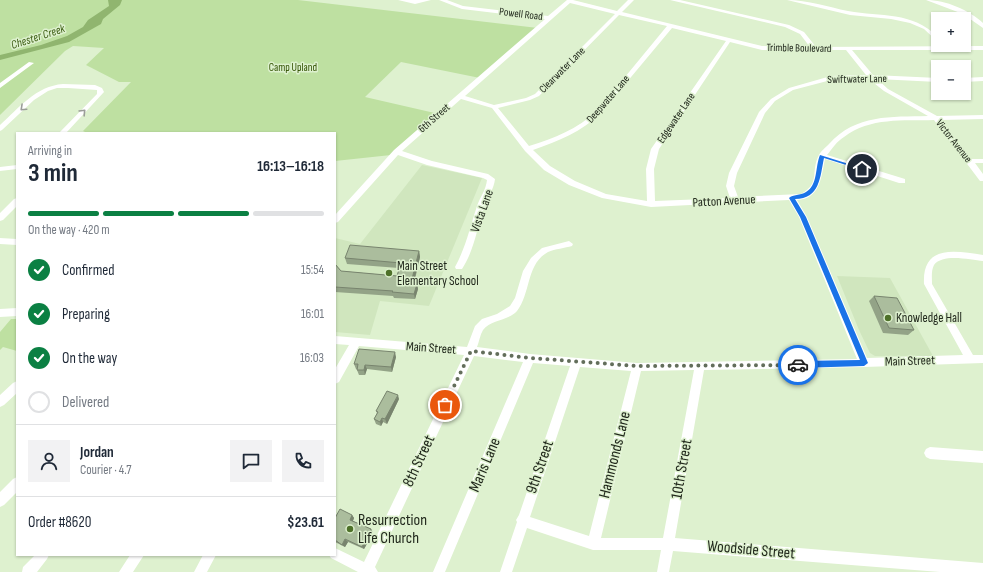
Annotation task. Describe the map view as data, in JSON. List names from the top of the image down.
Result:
{
  "streets": {
    "street": [
      "Powell Road",
      "Trimble Boulevard",
      "Clearwater Lane",
      "Swiftwater Lane",
      "Deepwater Lane",
      "6th Street",
      "Edgewater Lane",
      "Victor Avenue",
      "Patton Avenue",
      "Vista Lane",
      "Main Street",
      "Hammonds Lane",
      "8th Street",
      "Maris Lane",
      "9th Street",
      "10th Street",
      "Woodside Street"
    ]
  },
  "crossings": [
    ["Powell Road", "6th Street"],
    ["Trimble Boulevard", "Clearwater Lane"],
    ["Trimble Boulevard", "Deepwater Lane"],
    ["Trimble Boulevard", "6th Street"],
    ["Trimble Boulevard", "Edgewater Lane"],
    ["Trimble Boulevard", "Victor Avenue"],
    ["Clearwater Lane", "Patton Avenue"],
    ["Swiftwater Lane", "Victor Avenue"],
    ["Swiftwater Lane", "Patton Avenue"],
    ["Deepwater Lane", "Patton Avenue"],
    ["6th Street", "Vista Lane"],
    ["Edgewater Lane", "Patton Avenue"],
    ["Main Street", "Hammonds Lane"],
    ["Main Street", "8th Street"],
    ["Main Street", "Maris Lane"],
    ["Main Street", "9th Street"],
    ["Main Street", "10th Street"],
    ["Hammonds Lane", "Woodside Street"],
    ["9th Street", "Woodside Street"],
    ["10th Street", "Woodside Street"]
  ],
  "water": ["Chester Creek"],
  "parks": ["Camp Upland"],
  "places": ["Main Street Elementary School", "Knowledge Hall", "Resurrection Life Church"],
  "page": {
    "map_buttons": ["+", "−"],
    "heading": ["3 min", "Arriving in", "16:13–16:18"],
    "panel": [
      "Jordan",
      "Courier · 4.7",
      "Order #8620",
      "$23.61"
    ],
    "bar": "On the way · 420 m",
    "list": [
      ["Confirmed", "15:54"],
      ["Preparing", "16:01"],
      ["On the way", "16:03"],
      "Delivered"
    ]
  }
}
